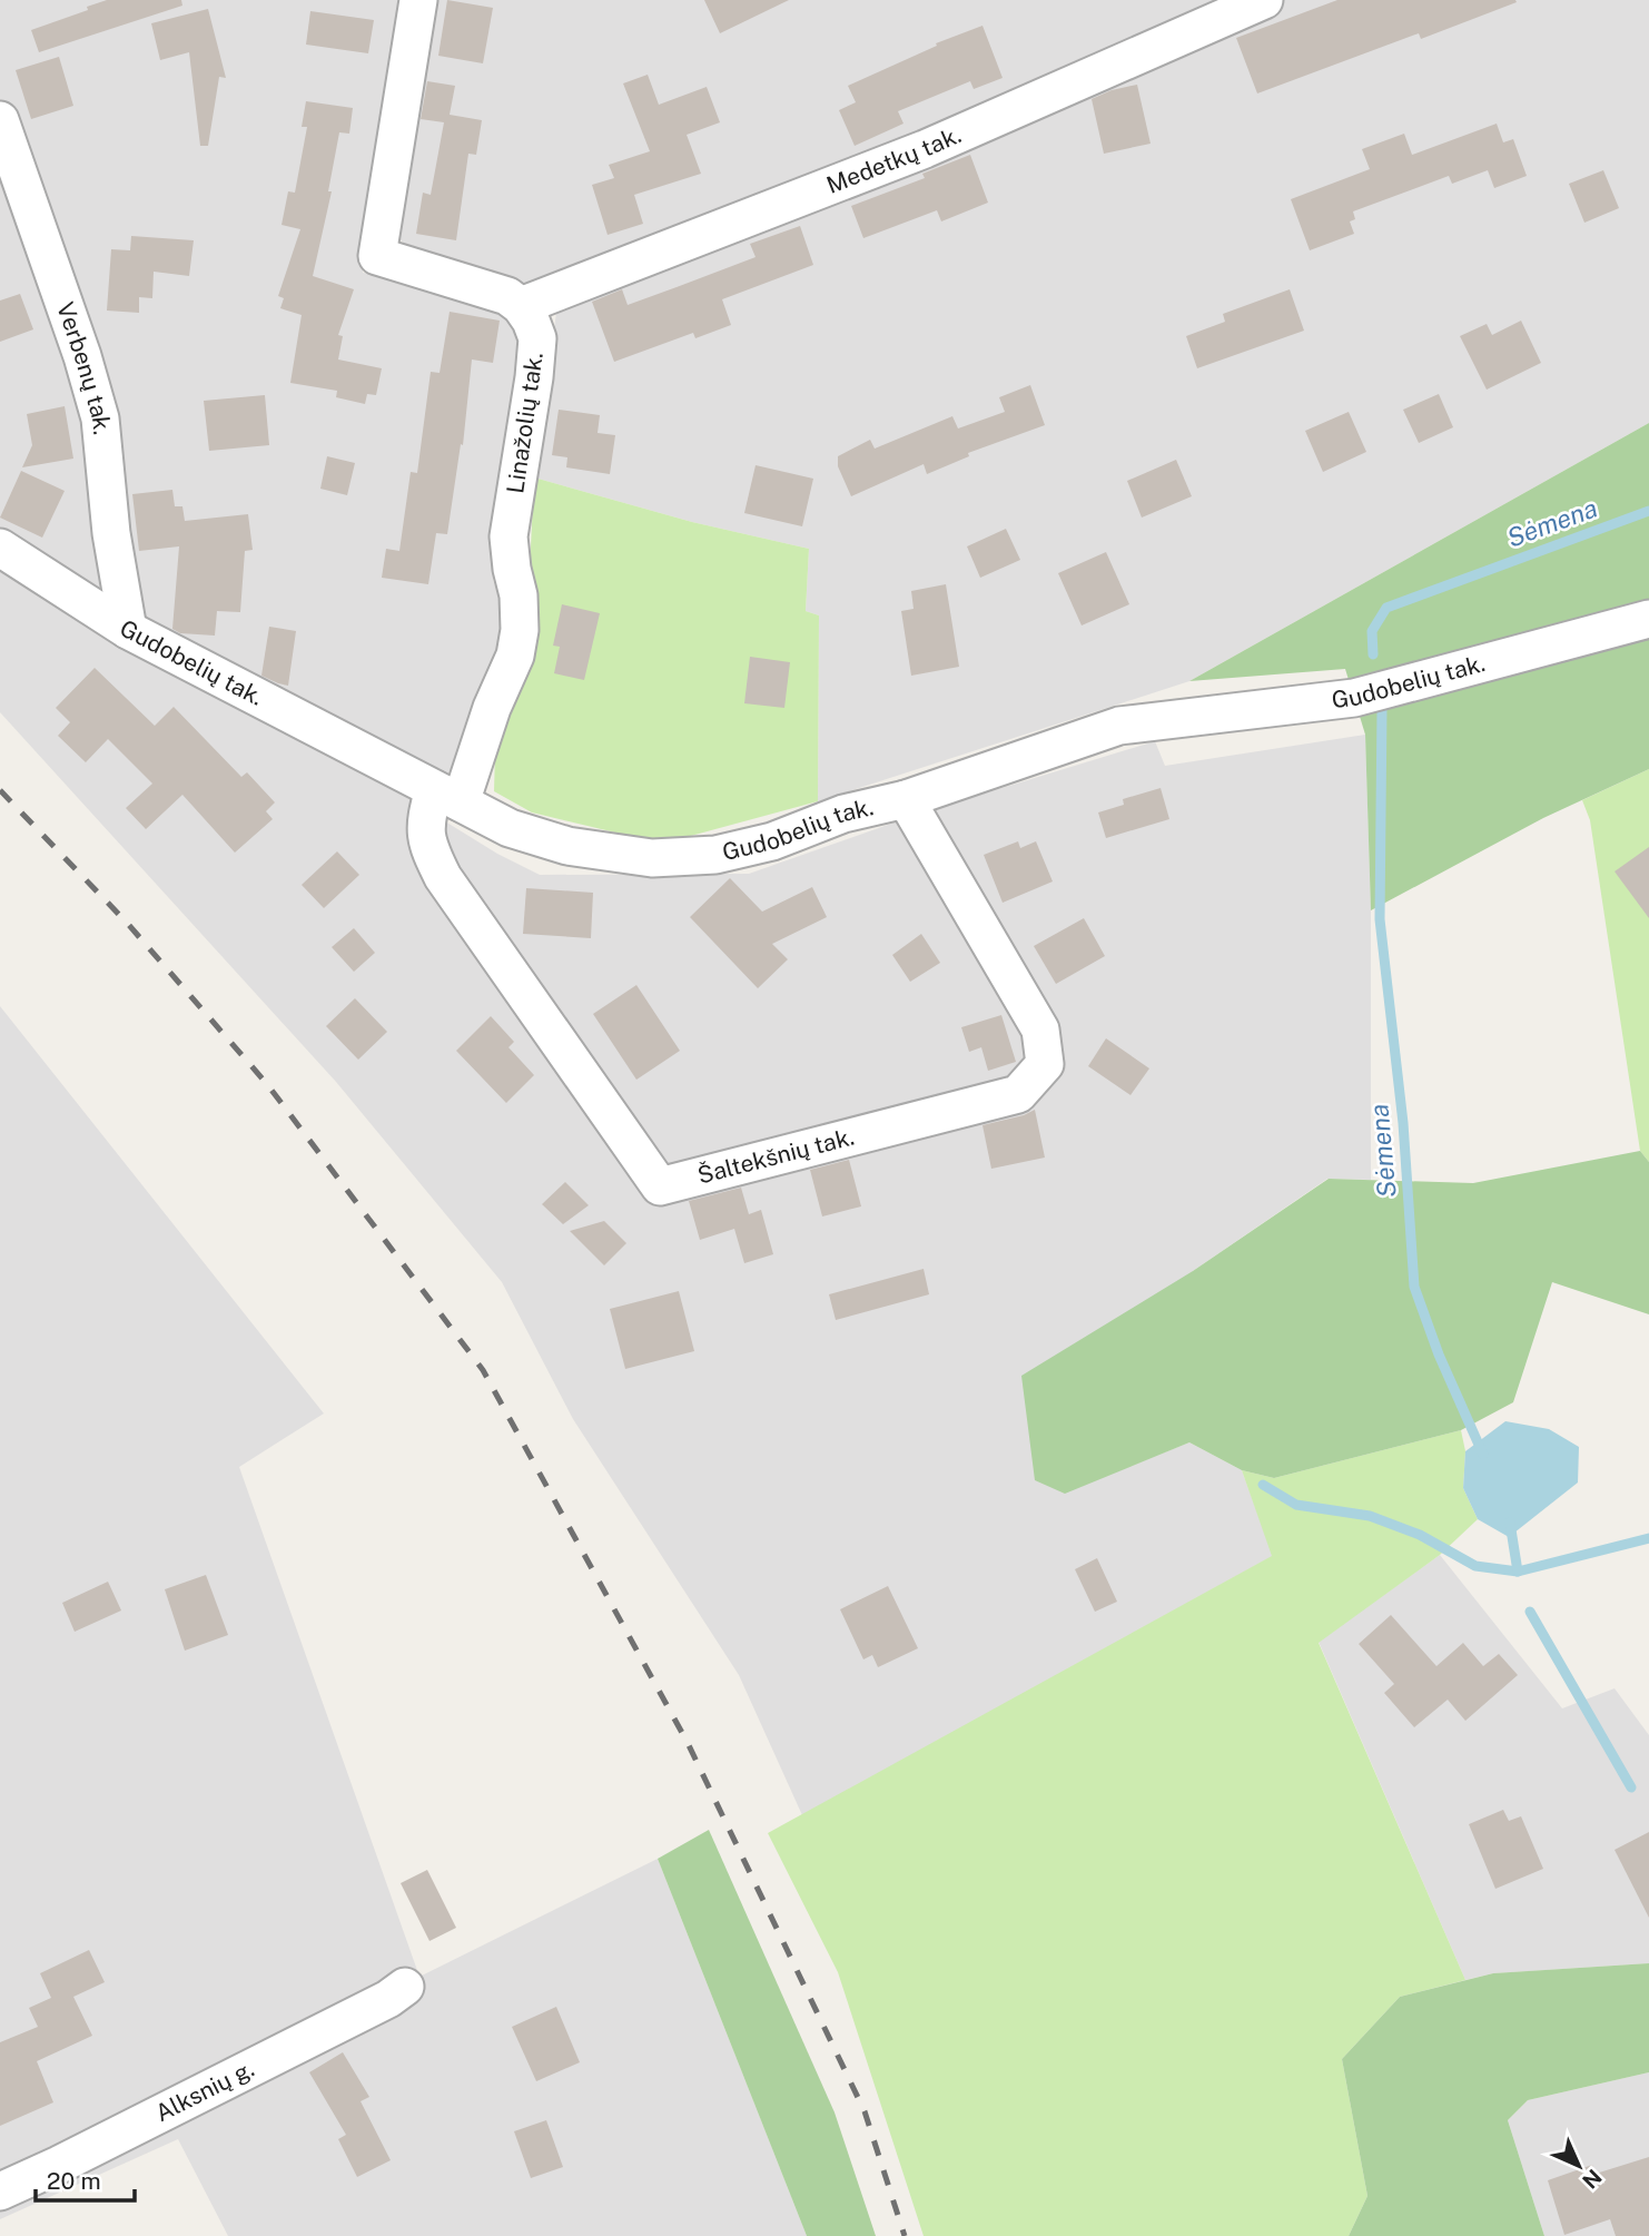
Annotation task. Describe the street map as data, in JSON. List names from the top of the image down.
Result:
{
  "streets": {
    "street": [
      "Medetkų tak.",
      "Verbenų tak.",
      "Linažolių tak.",
      "Gudobelių tak.",
      "Šaltekšnių tak.",
      "Alksnių g."
    ]
  },
  "crossings": [
    ["Medetkų tak.", "Linažolių tak."],
    ["Verbenų tak.", "Gudobelių tak."],
    ["Linažolių tak.", "Gudobelių tak."],
    ["Linažolių tak.", "Šaltekšnių tak."],
    ["Gudobelių tak.", "Šaltekšnių tak."]
  ],
  "water": ["Sėmena"],
  "scale_bar": "20 m",
  "north": "bottom right"
}
